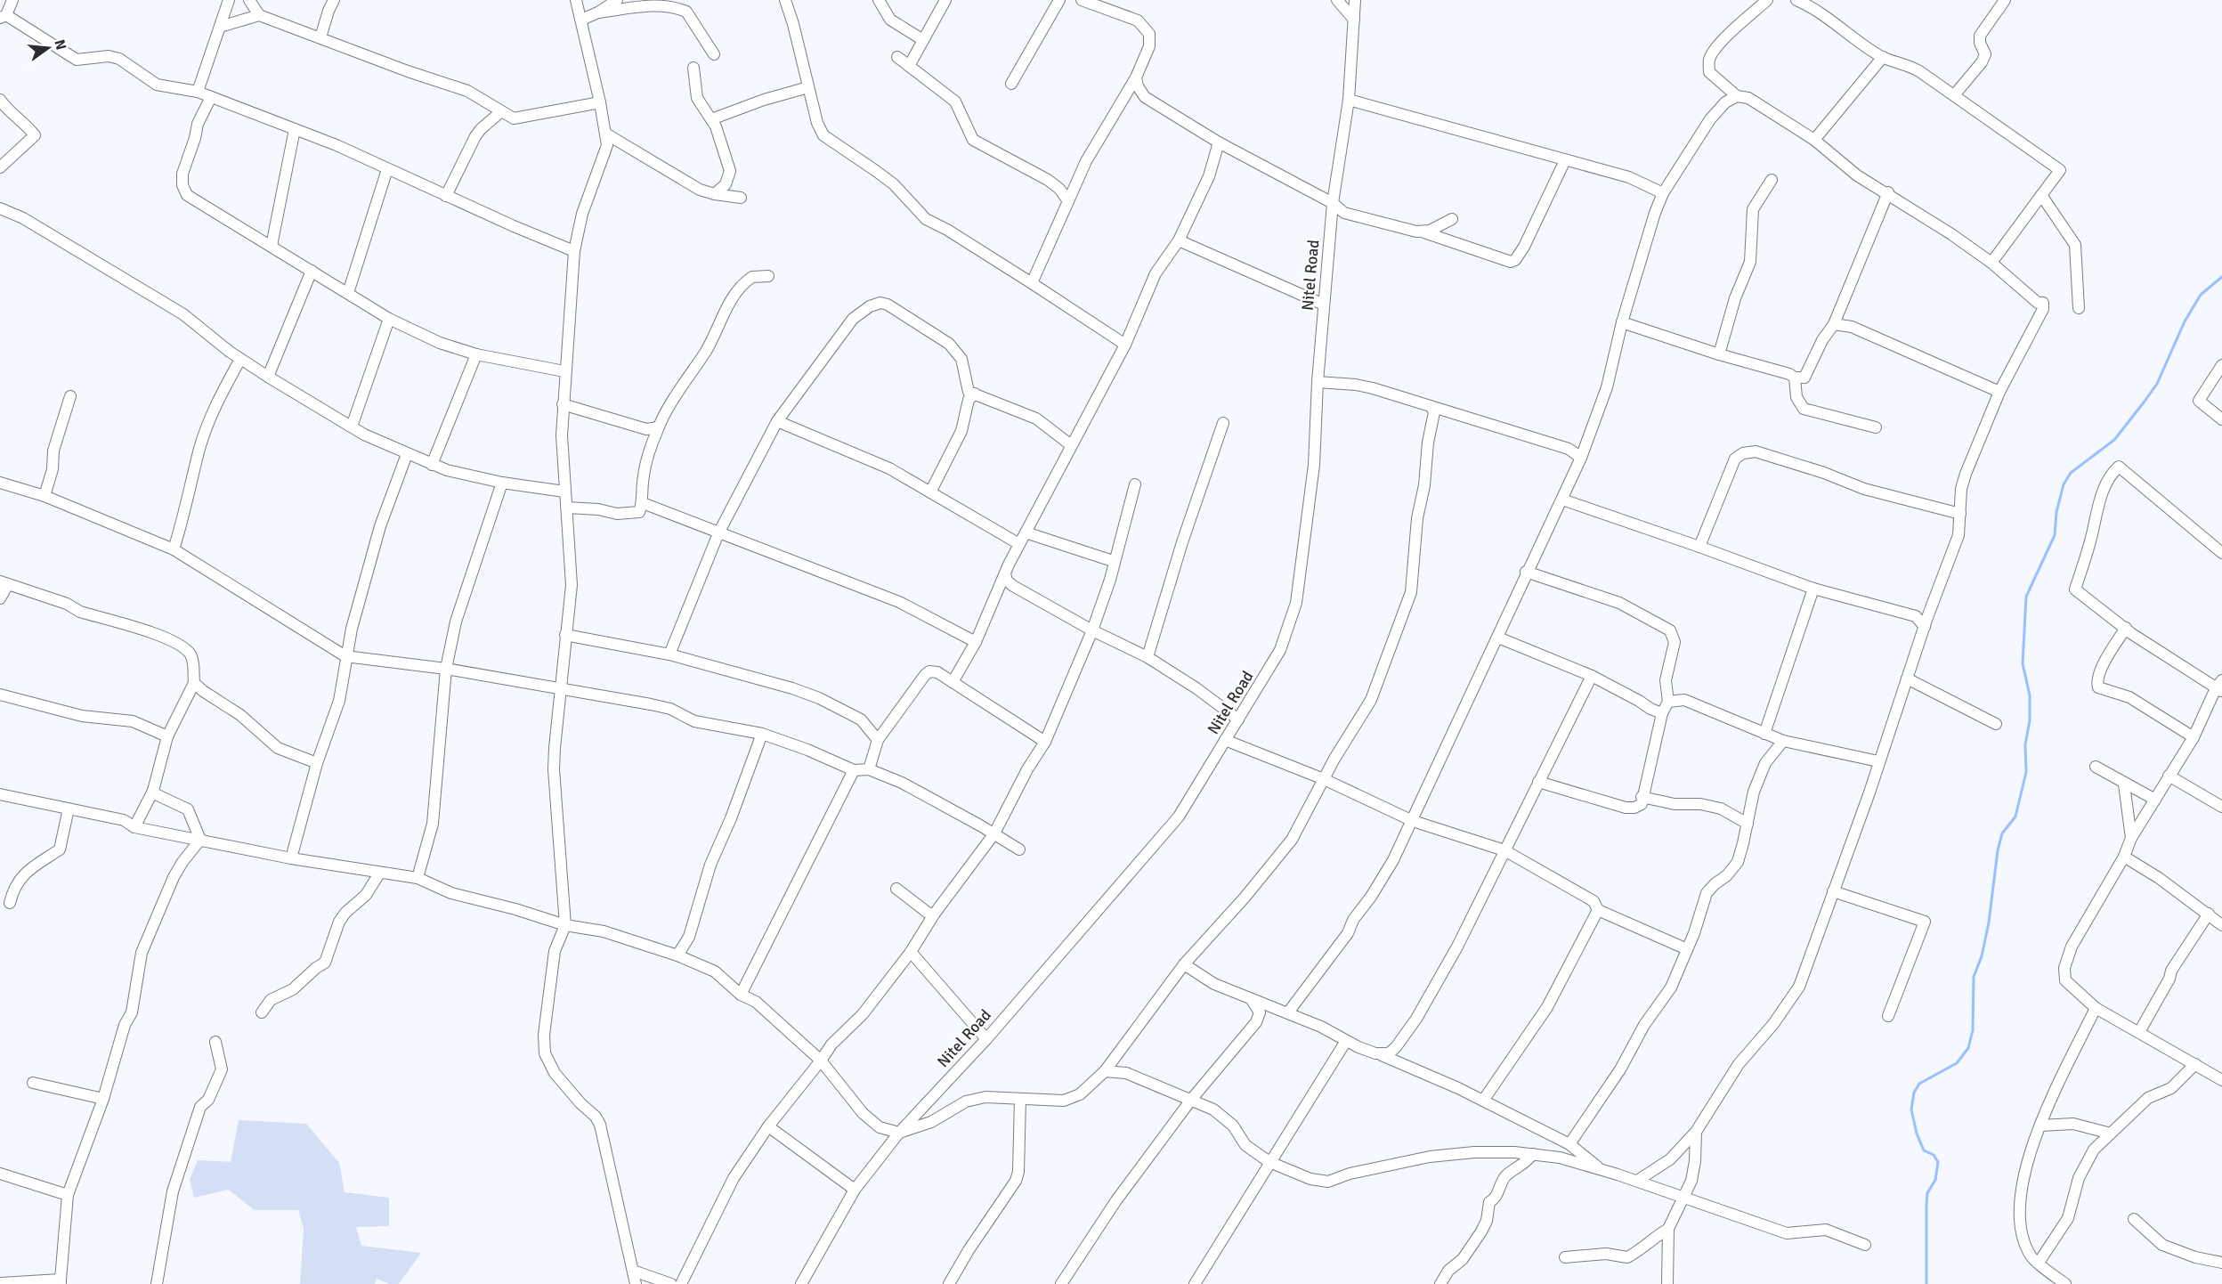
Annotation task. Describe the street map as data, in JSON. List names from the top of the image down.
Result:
{
  "streets": {
    "street": ["Nitel Road"]
  },
  "north": "right"
}
